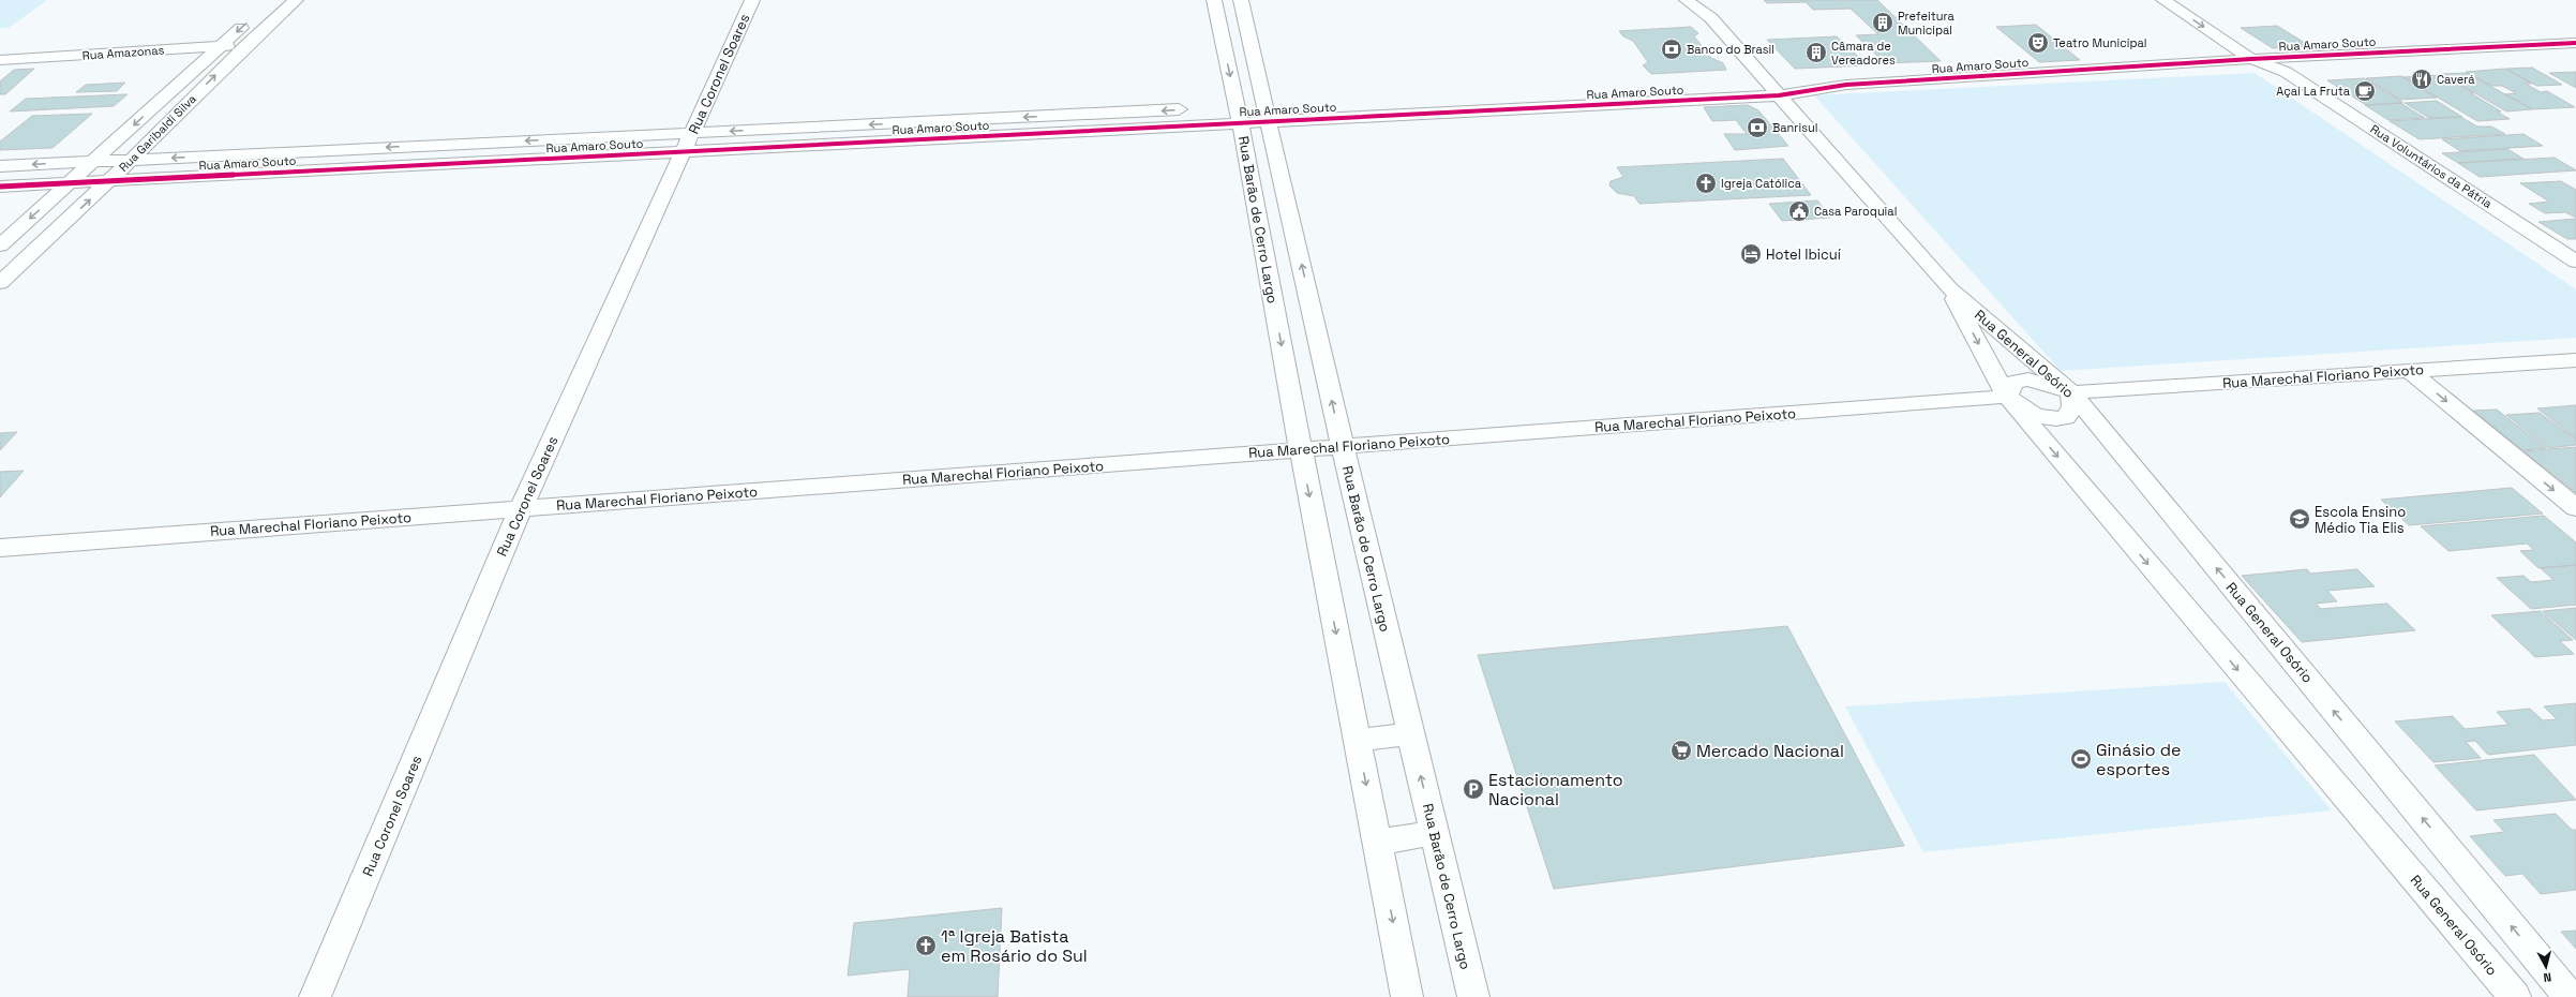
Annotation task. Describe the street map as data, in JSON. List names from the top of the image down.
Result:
{
  "streets": {
    "street": [
      "Rua Amaro Souto",
      "Rua Amazonas",
      "Rua Coronel Soares",
      "Rua Garibaldi Silva",
      "Rua Voluntários da Pátria",
      "Rua Barão de Cerro Largo",
      "Rua General Osório",
      "Rua Marechal Floriano Peixoto"
    ]
  },
  "crossings": [
    ["Rua Amaro Souto", "Rua Coronel Soares"],
    ["Rua Amaro Souto", "Rua Garibaldi Silva"],
    ["Rua Amaro Souto", "Rua Voluntários da Pátria"],
    ["Rua Amaro Souto", "Rua Barão de Cerro Largo"],
    ["Rua Amaro Souto", "Rua General Osório"],
    ["Rua Amazonas", "Rua Garibaldi Silva"],
    ["Rua Coronel Soares", "Rua Marechal Floriano Peixoto"],
    ["Rua Barão de Cerro Largo", "Rua Marechal Floriano Peixoto"],
    ["Rua General Osório", "Rua Marechal Floriano Peixoto"]
  ],
  "places": {
    "building": ["Prefeitura Municipal", "Câmara de Vereadores"],
    "theatre": ["Teatro Municipal"],
    "bank": ["Banco do Brasil", "Banrisul"],
    "restaurant": ["Caverá"],
    "cafe": ["Açai La Fruta"],
    "church": ["Igreja Católica", "1ª Igreja Batista em Rosário do Sul"],
    "public building": ["Casa Paroquial"],
    "hotel": ["Hotel Ibicuí"],
    "school or university": ["Escola Ensino Médio Tia Elis"],
    "supermarket": ["Mercado Nacional"],
    "sports": ["Ginásio de esportes"],
    "parking": ["Estacionamento Nacional"]
  },
  "north": "bottom"
}
